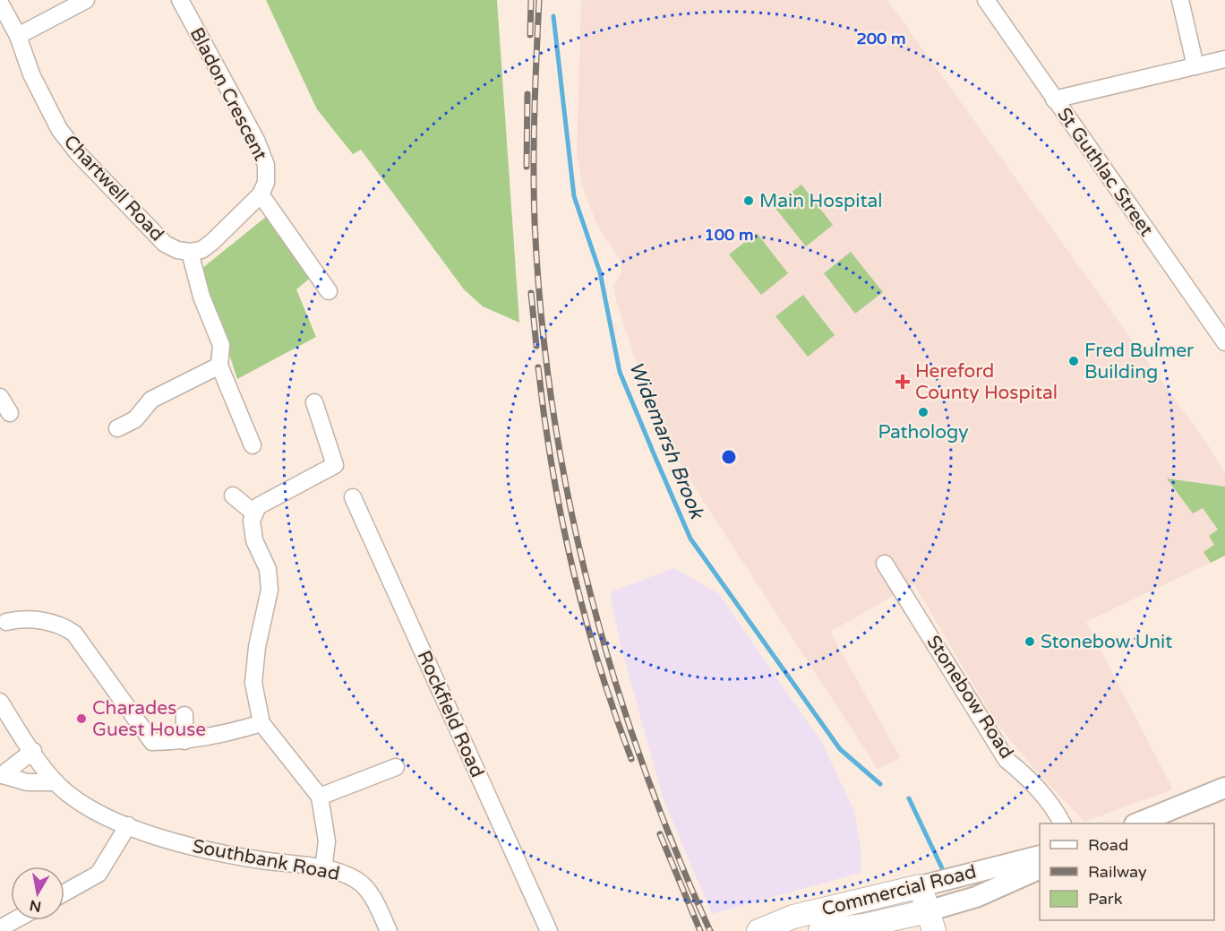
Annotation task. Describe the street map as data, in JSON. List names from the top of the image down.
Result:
{
  "streets": {
    "highway": ["Commercial Road"],
    "street": [
      "Bladon Crescent",
      "St Guthlac Street",
      "Chartwell Road",
      "Stonebow Road",
      "Rockfield Road",
      "Southbank Road"
    ]
  },
  "water": ["Widemarsh Brook"],
  "places": {
    "other": [
      "Main Hospital",
      "Fred Bulmer Building",
      "Pathology",
      "Stonebow Unit",
      "Charades Guest House"
    ],
    "health": ["Hereford County Hospital"]
  },
  "legend": ["Road", "Railway", "Park"],
  "north": "bottom",
  "rings": ["200 m", "100 m"]
}
